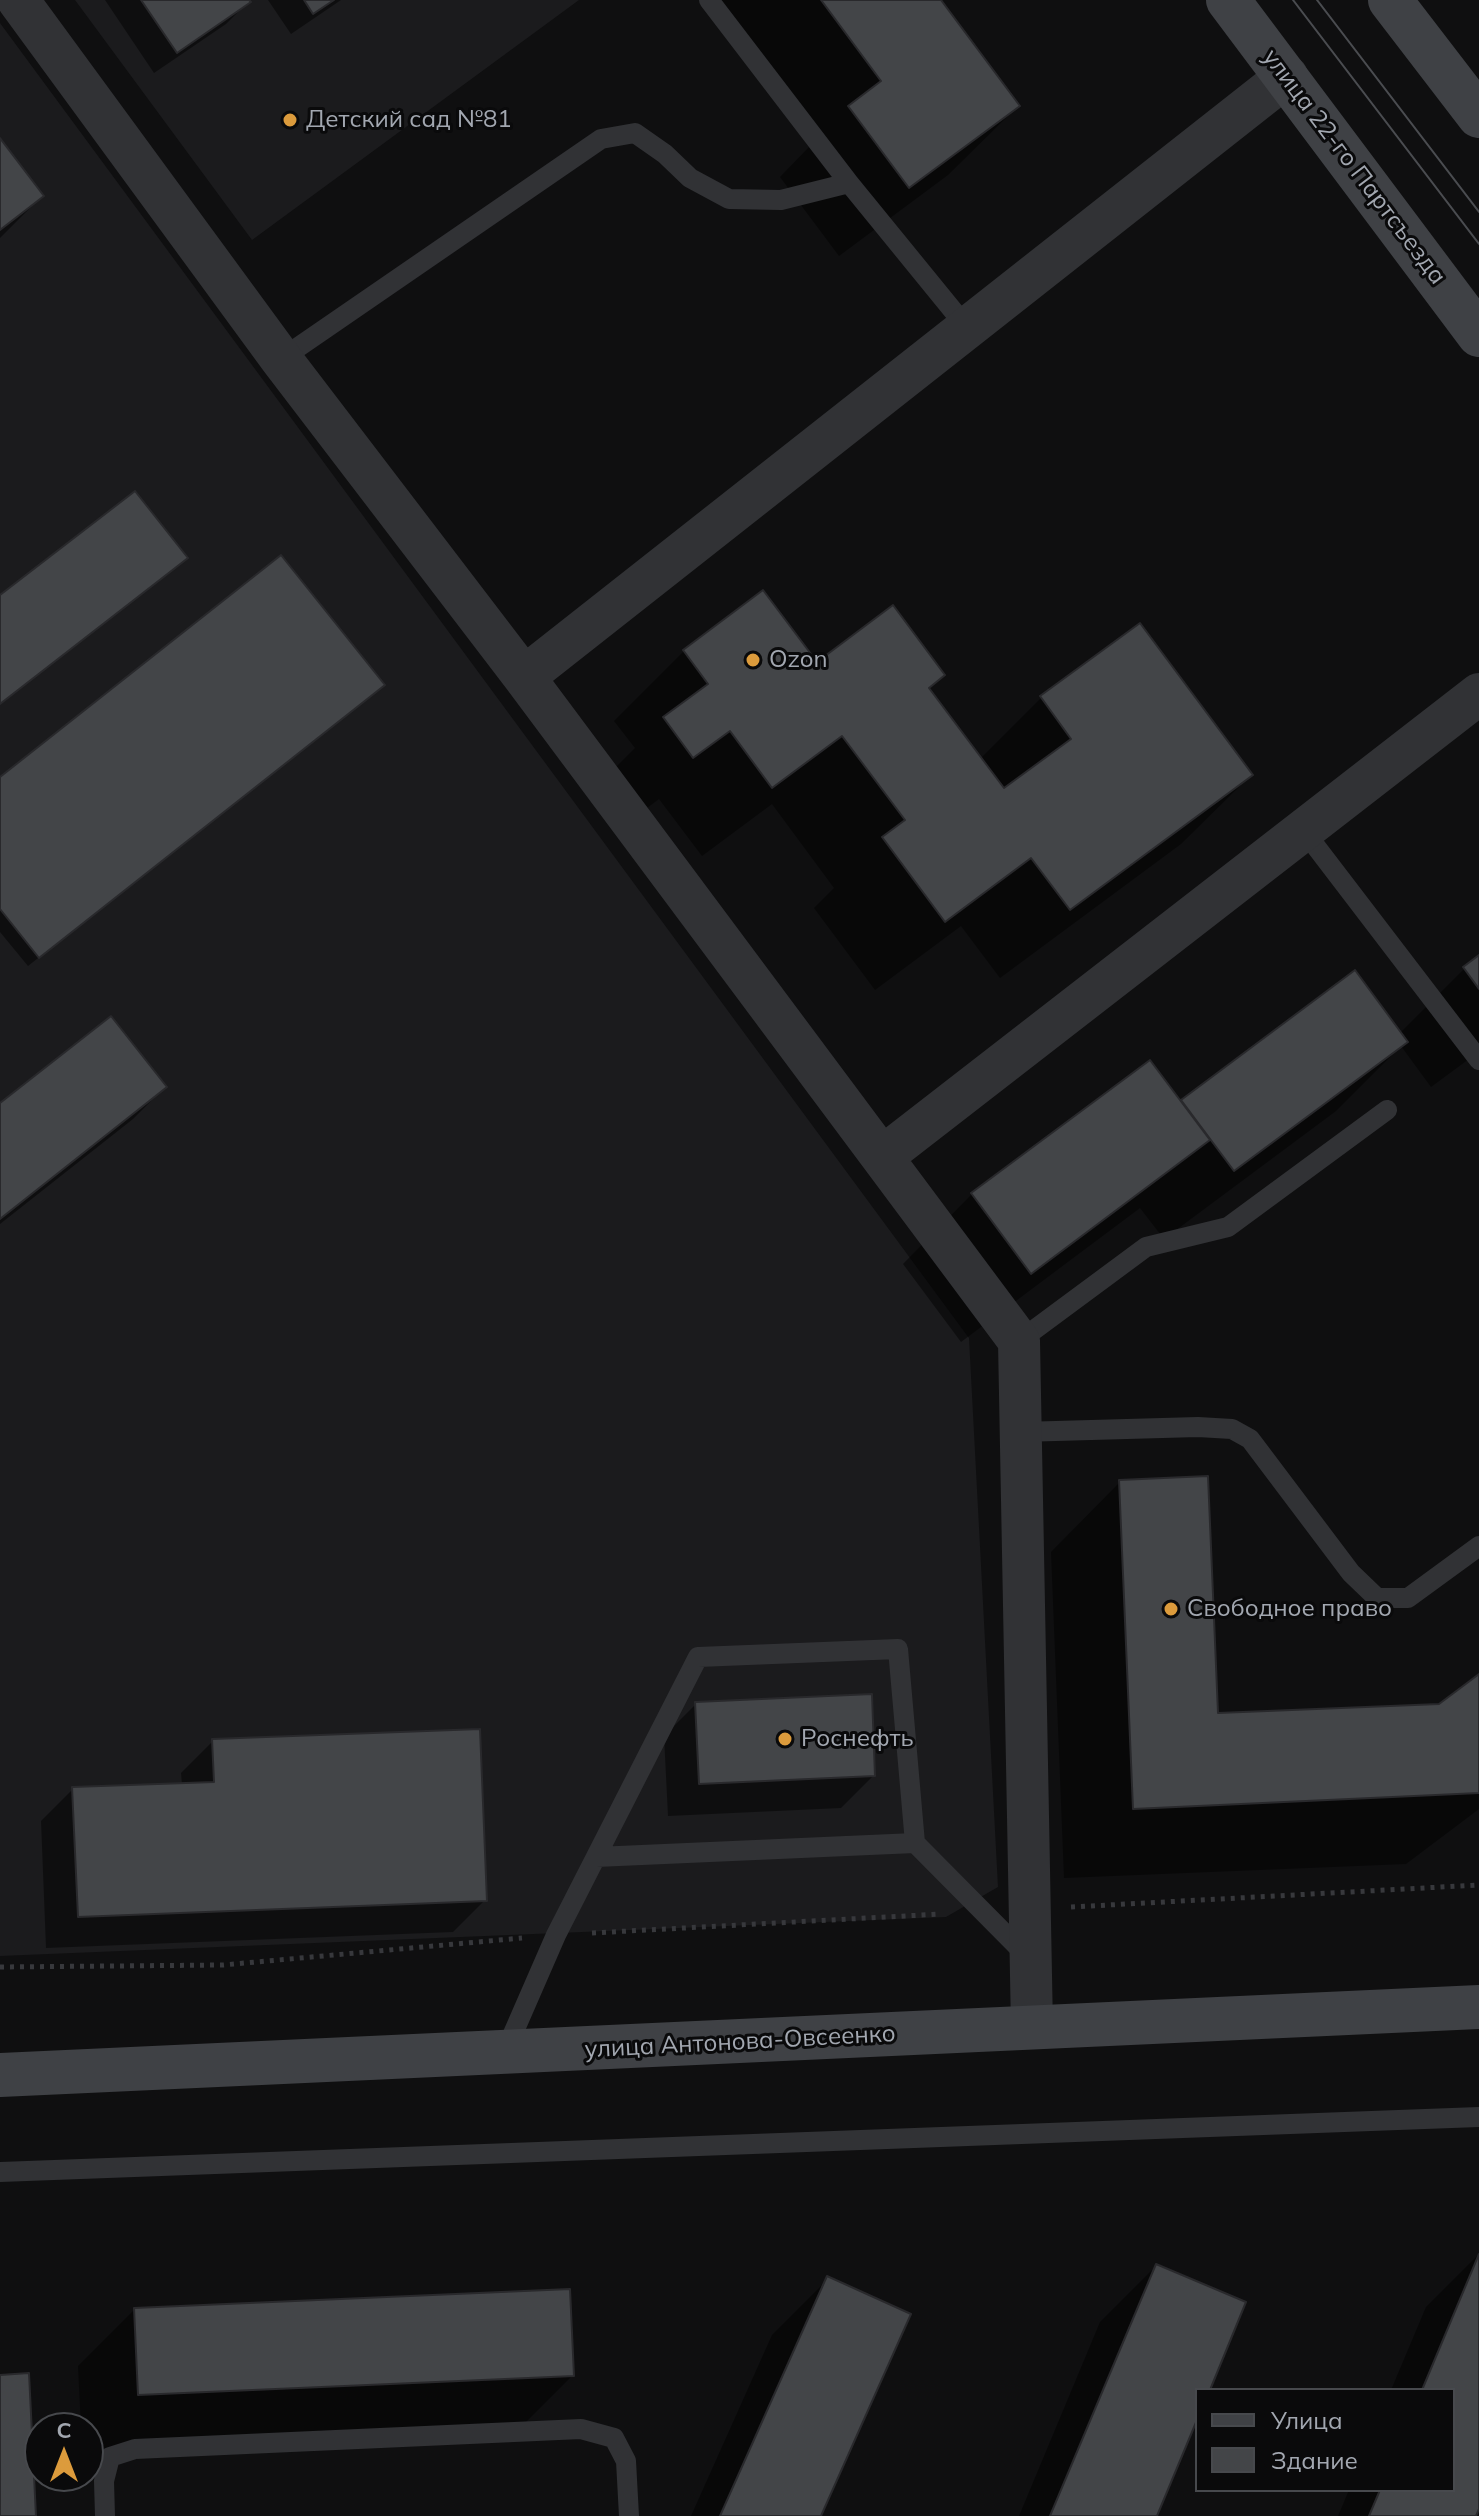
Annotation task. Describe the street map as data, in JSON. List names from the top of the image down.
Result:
{
  "streets": {
    "main road": ["улица 22-го Партсъезда", "улица Антонова-Овсеенко"]
  },
  "places": [
    "Детский сад №81",
    "Ozon",
    "Свободное право",
    "Роснефть"
  ],
  "legend": ["Улица", "Здание"],
  "north": "top"
}
